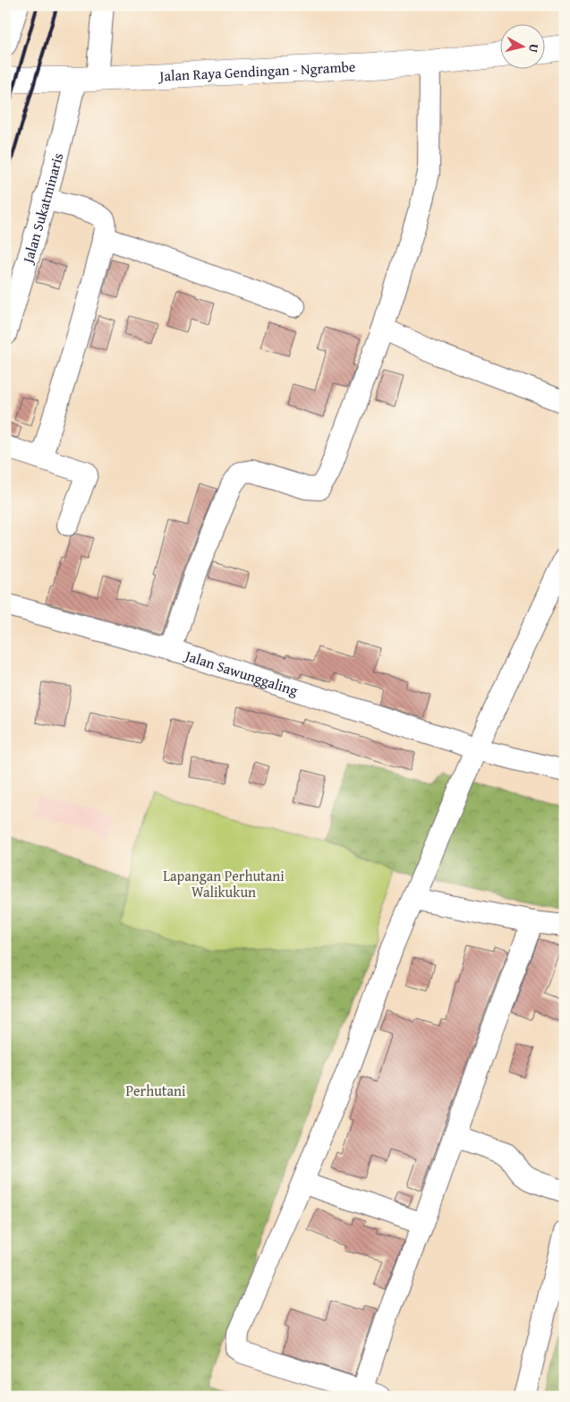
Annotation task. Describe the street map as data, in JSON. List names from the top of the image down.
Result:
{
  "streets": {
    "main road": ["Jalan Raya Gendingan - Ngrambe"],
    "street": ["Jalan Sukatminaris", "Jalan Sawunggaling"]
  },
  "crossings": [
    ["Jalan Raya Gendingan - Ngrambe", "Jalan Sukatminaris"]
  ],
  "parks": ["Lapangan Perhutani Walikukun", "Perhutani"],
  "north": "right"
}
